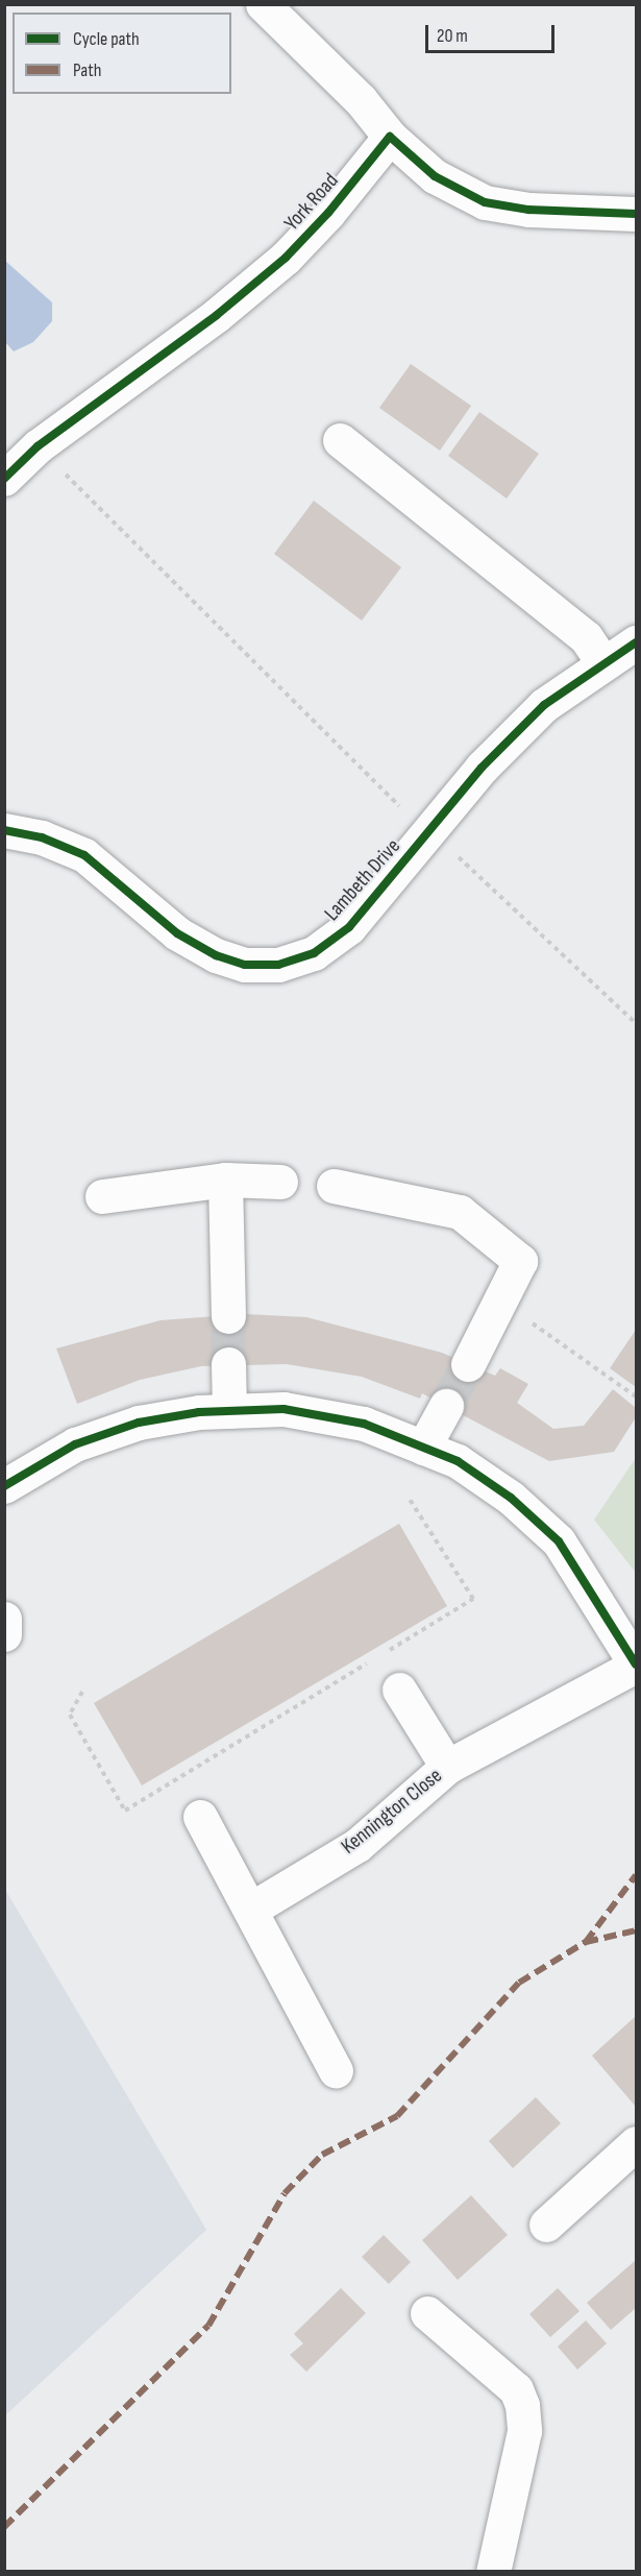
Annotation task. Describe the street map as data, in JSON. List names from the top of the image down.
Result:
{
  "streets": {
    "street": ["York Road", "Lambeth Drive", "Kennington Close"]
  },
  "legend": ["Cycle path", "Path"],
  "scale_bar": "20 m"
}
